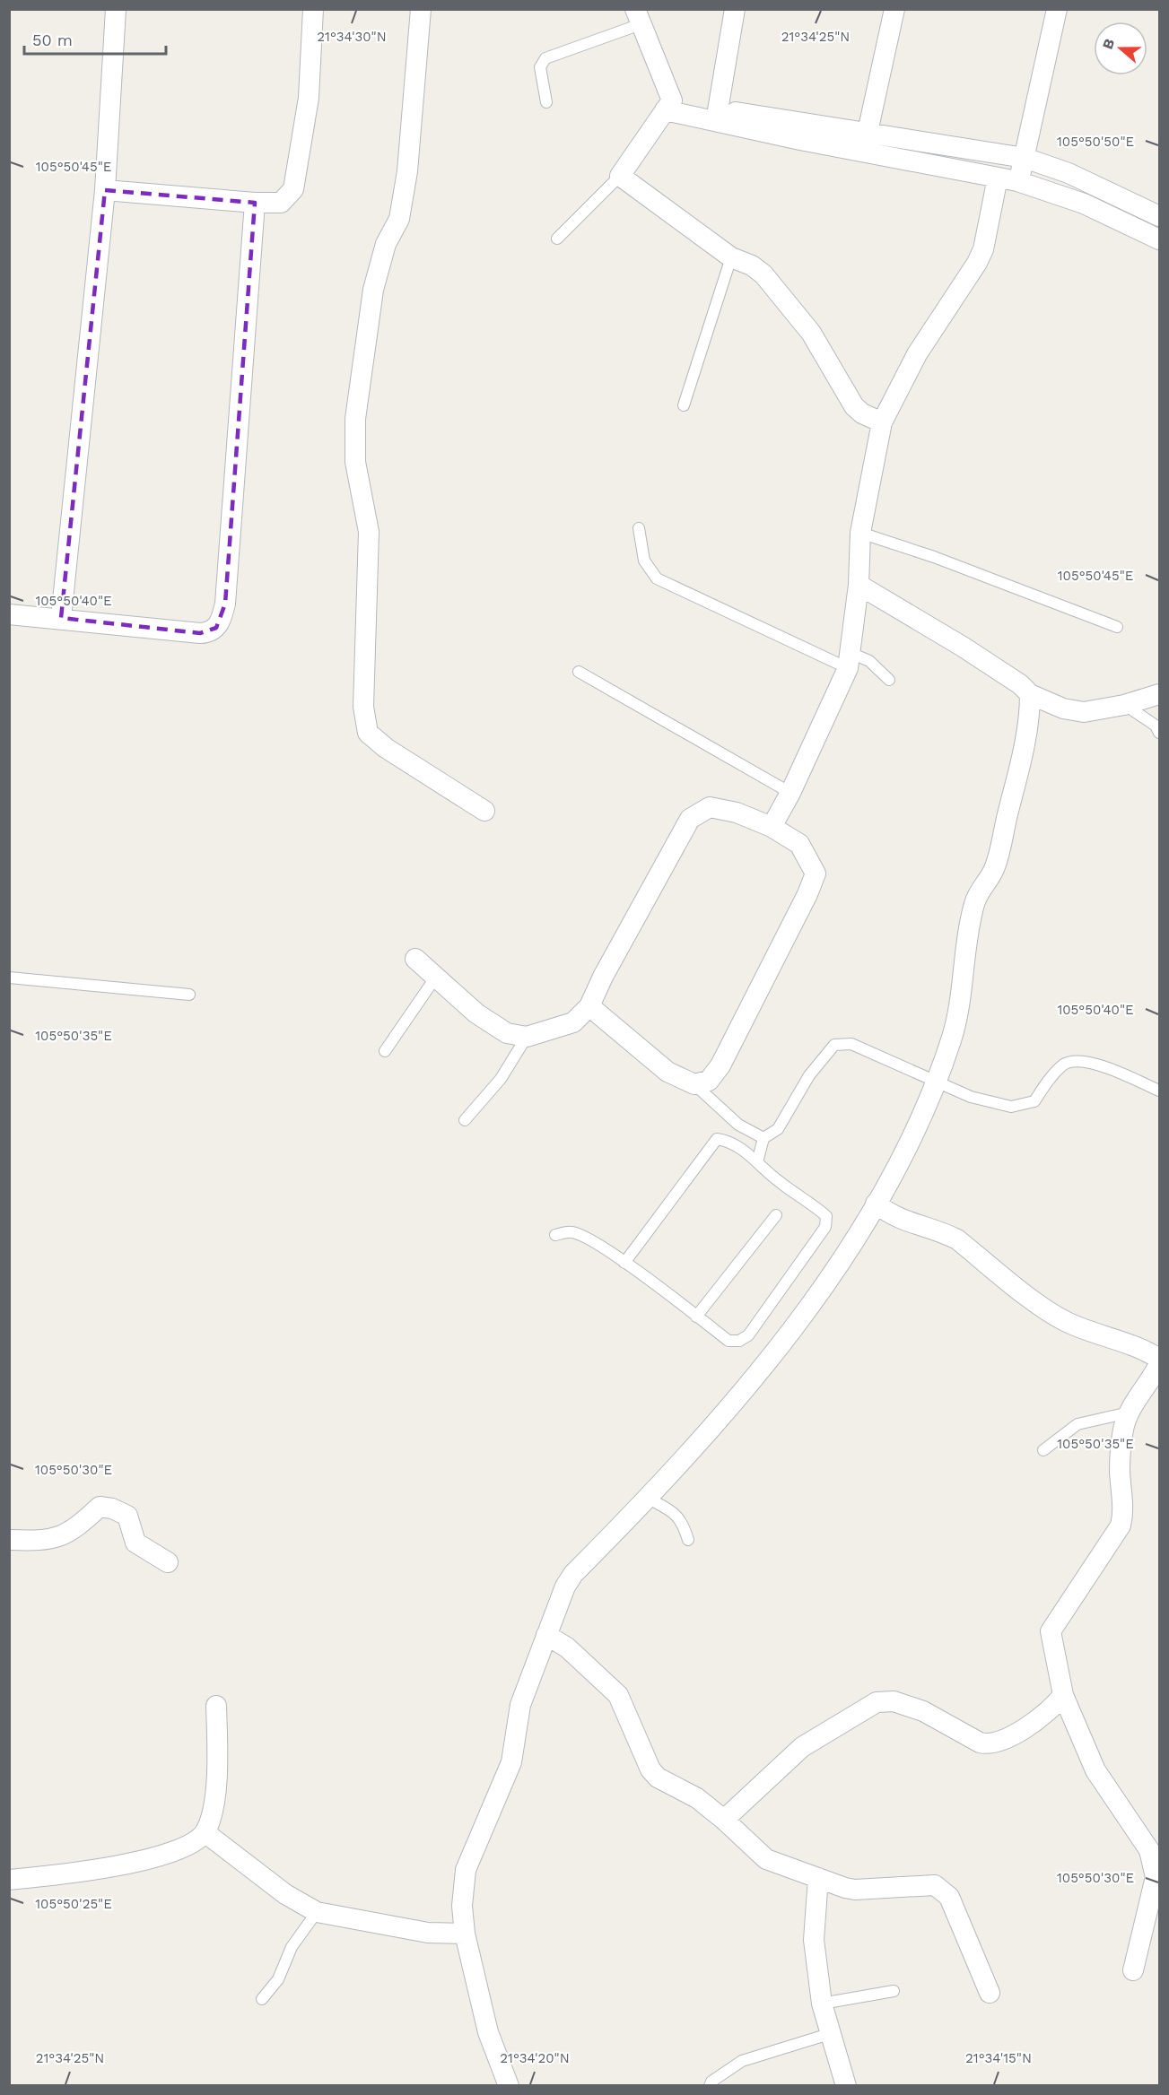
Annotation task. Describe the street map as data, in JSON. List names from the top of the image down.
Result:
{
  "scale_bar": "50 m",
  "north": "left",
  "coordinates": [
    "21°34'30\"N",
    "21°34'25\"N",
    "105°50'50\"E",
    "105°50'45\"E",
    "105°50'40\"E",
    "105°50'35\"E",
    "105°50'30\"E",
    "105°50'25\"E",
    "21°34'20\"N",
    "21°34'15\"N"
  ]
}
